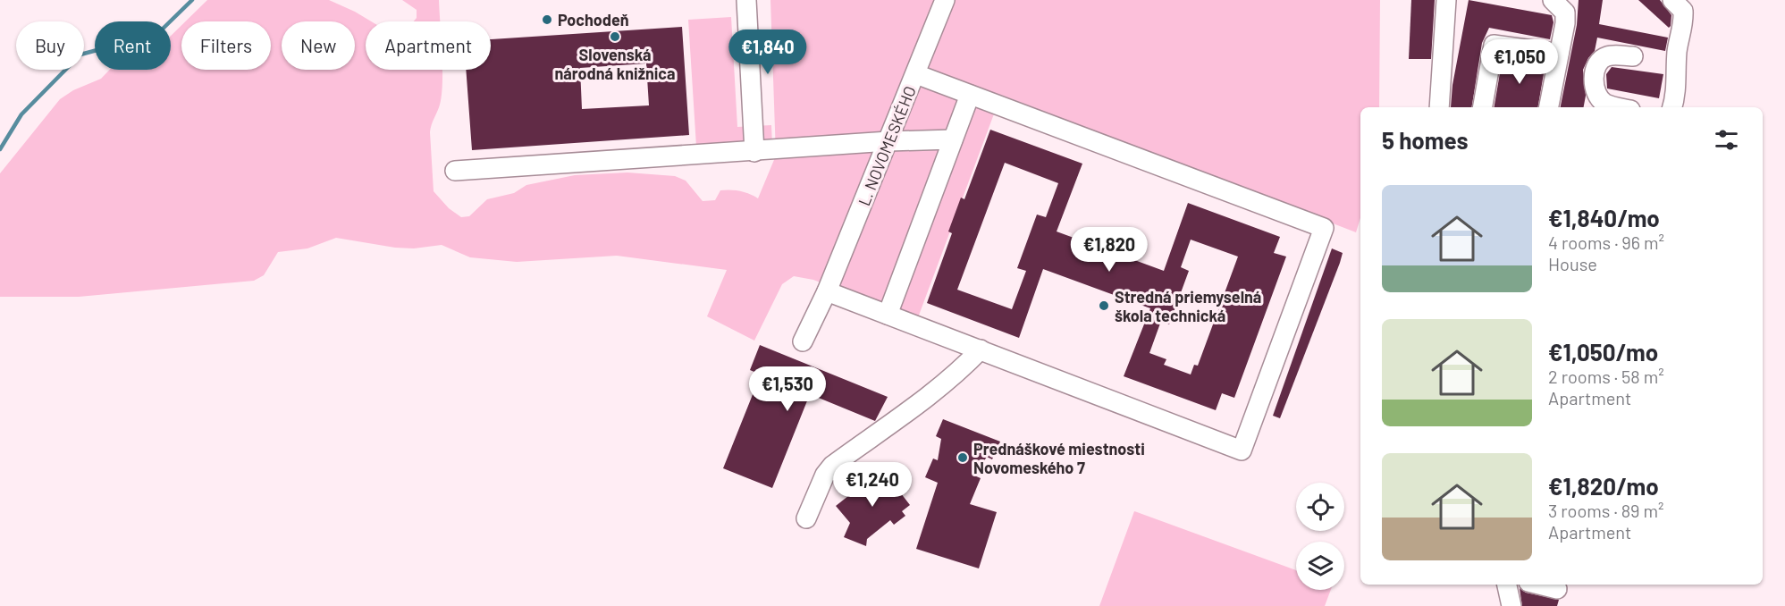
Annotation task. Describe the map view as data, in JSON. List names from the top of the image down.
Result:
{
  "streets": {
    "street": ["L. NOVOMESKÉHO"]
  },
  "places": [
    "Pochodeň",
    "Slovenská národná knižnica",
    "Stredná priemyselná škola technická",
    "Prednáškové miestnosti Novomeského 7"
  ],
  "page": {
    "chip": [
      "Buy",
      "Rent",
      "Filters",
      "New",
      "Apartment"
    ],
    "price": [
      "€1,840",
      "€1,050",
      "€1,820",
      "€1,530",
      "€1,240"
    ],
    "heading": "5 homes",
    "list": [
      {
        "name": "€1,840/mo",
        "note": "4 rooms · 96 m² · House"
      },
      {
        "name": "€1,050/mo",
        "note": "2 rooms · 58 m² · Apartment"
      },
      {
        "name": "€1,820/mo",
        "note": "3 rooms · 89 m² · Apartment"
      }
    ]
  }
}
